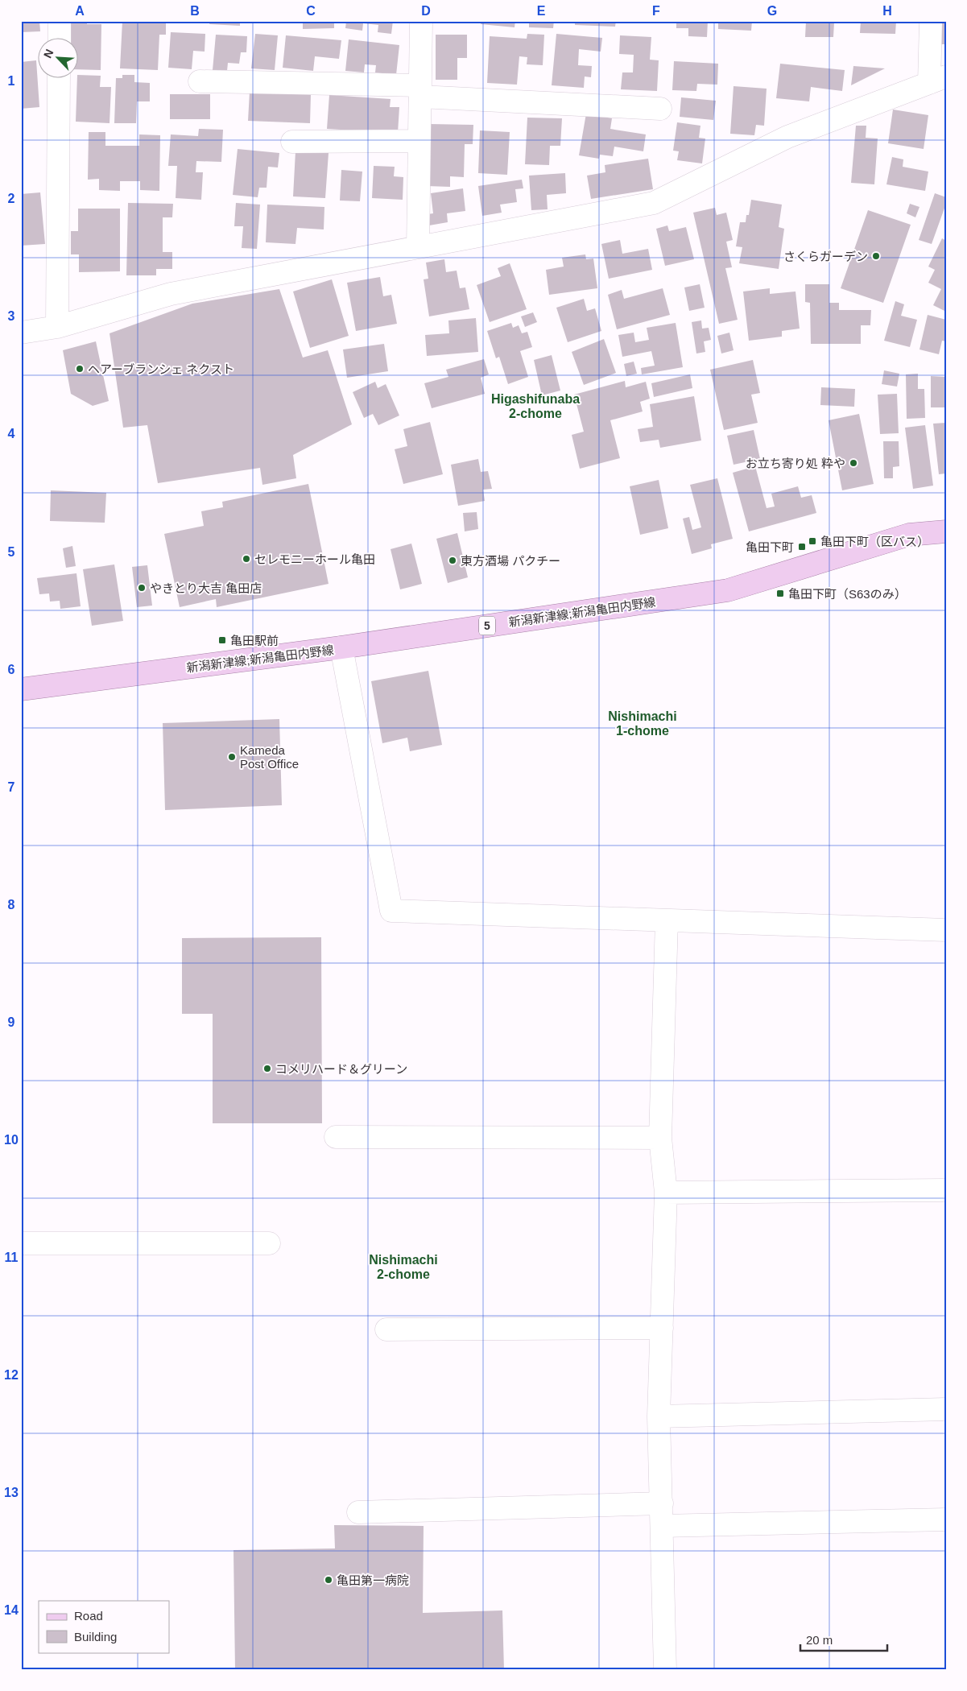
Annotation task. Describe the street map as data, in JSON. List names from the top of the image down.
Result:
{
  "streets": {
    "main road": ["新潟新津線;新潟亀田内野線", "5"]
  },
  "districts": ["Higashifunaba 2-chome", "Nishimachi 1-chome", "Nishimachi 2-chome"],
  "places": {
    "other": [
      "さくらガーデン",
      "ヘアーブランシェ ネクスト",
      "お立ち寄り処 粋や",
      "セレモニーホール亀田",
      "東方酒場 パクチー",
      "やきとり大吉 亀田店",
      "Kameda Post Office",
      "コメリハード＆グリーン",
      "亀田第一病院"
    ],
    "transit": [
      "亀田下町（区バス）",
      "亀田下町",
      "亀田下町（S63のみ）",
      "亀田駅前"
    ]
  },
  "legend": ["Road", "Building"],
  "scale_bar": "20 m",
  "north": "top left",
  "grid": {
    "columns": [
      "A",
      "B",
      "C",
      "D",
      "E",
      "F",
      "G",
      "H"
    ],
    "rows": [
      "1",
      "2",
      "3",
      "4",
      "5",
      "6",
      "7",
      "8",
      "9",
      "10",
      "11",
      "12",
      "13",
      "14"
    ]
  }
}
